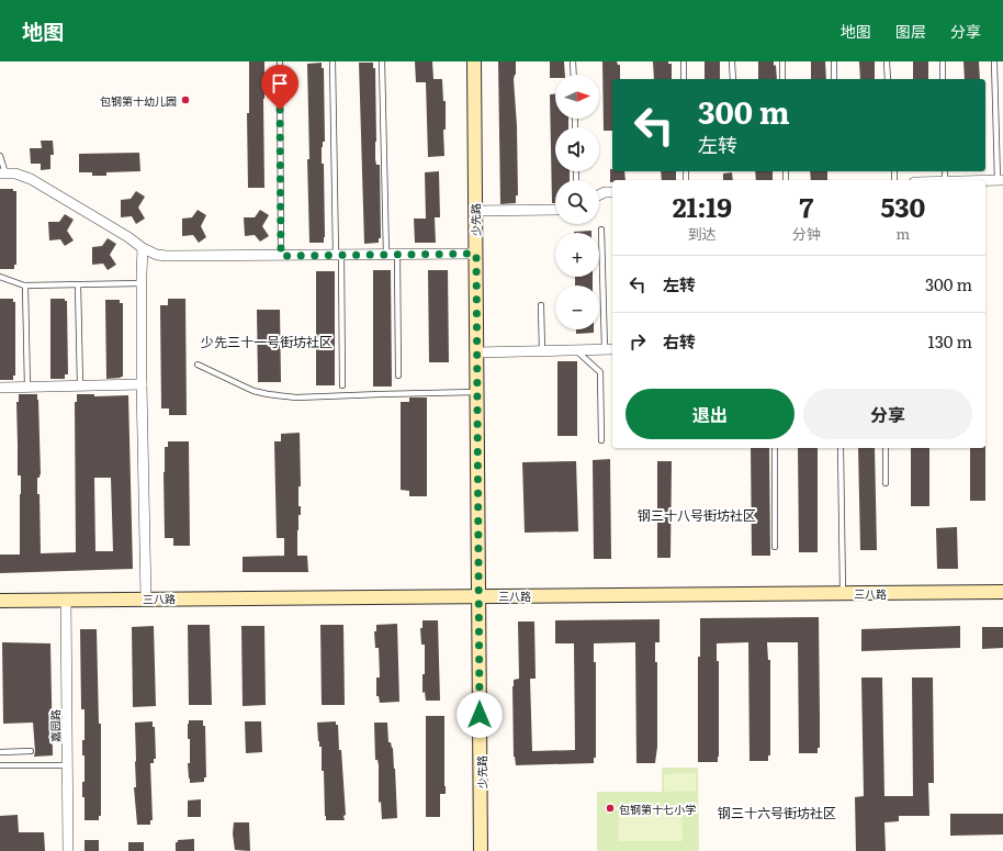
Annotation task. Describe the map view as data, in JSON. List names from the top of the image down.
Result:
{
  "streets": {
    "main road": ["少先路", "三八路"],
    "street": ["嘉园路"]
  },
  "crossings": [
    ["少先路", "三八路"],
    ["三八路", "嘉园路"]
  ],
  "districts": ["少先三十一号街坊社区", "钢三十八号街坊社区", "钢三十六号街坊社区"],
  "places": ["包钢第十幼儿园", "包钢第十七小学"],
  "north": "right",
  "page": {
    "header": "地图",
    "nav": ["地图", "图层", "分享"],
    "map_buttons": ["+", "−"],
    "turn": ["300 m", "左转"],
    "eta": [
      "21:19",
      "到达",
      "7",
      "分钟",
      "530",
      "m"
    ],
    "list": [
      {
        "name": "左转",
        "value": "300 m"
      },
      {
        "name": "右转",
        "value": "130 m"
      }
    ],
    "buttons": ["退出", "分享"]
  }
}
